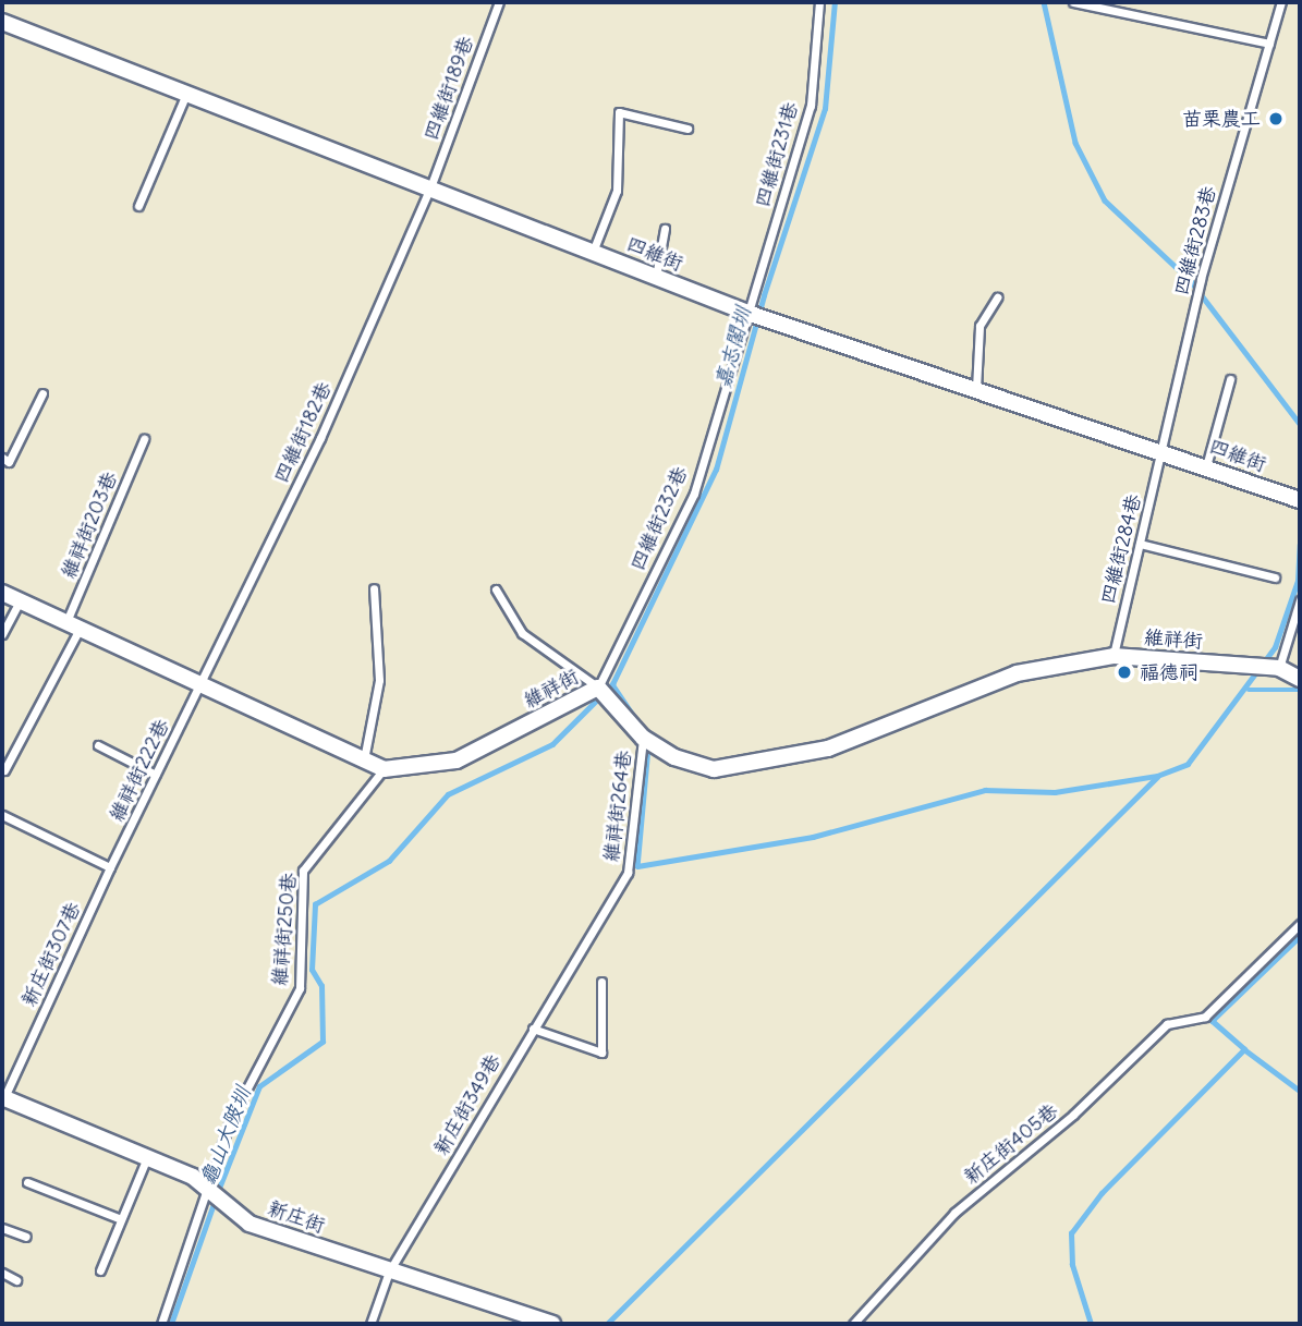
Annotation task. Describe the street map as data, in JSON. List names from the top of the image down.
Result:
{
  "streets": {
    "street": ["四維街", "維祥街", "新庄街"],
    "lane": [
      "四維街189巷",
      "四維街231巷",
      "四維街283巷",
      "四維街182巷",
      "四維街232巷",
      "維祥街203巷",
      "四維街284巷",
      "維祥街222巷",
      "維祥街264巷",
      "維祥街250巷",
      "新庄街307巷",
      "新庄街349巷",
      "新庄街405巷"
    ]
  },
  "crossings": [
    ["四維街189巷", "四維街"],
    ["四維街189巷", "四維街182巷"],
    ["四維街231巷", "四維街"],
    ["四維街231巷", "四維街232巷"],
    ["四維街283巷", "四維街"],
    ["四維街283巷", "四維街284巷"],
    ["四維街", "四維街182巷"],
    ["四維街", "四維街232巷"],
    ["四維街", "四維街284巷"],
    ["四維街182巷", "維祥街222巷"],
    ["四維街232巷", "維祥街"],
    ["四維街284巷", "維祥街"],
    ["維祥街", "維祥街264巷"],
    ["維祥街", "維祥街250巷"],
    ["維祥街222巷", "新庄街307巷"],
    ["維祥街264巷", "新庄街349巷"],
    ["維祥街250巷", "新庄街"],
    ["新庄街307巷", "新庄街"],
    ["新庄街349巷", "新庄街"]
  ],
  "water": ["嘉志閣圳", "龜山大陂圳"],
  "places": ["苗栗農工", "福德祠"]
}
